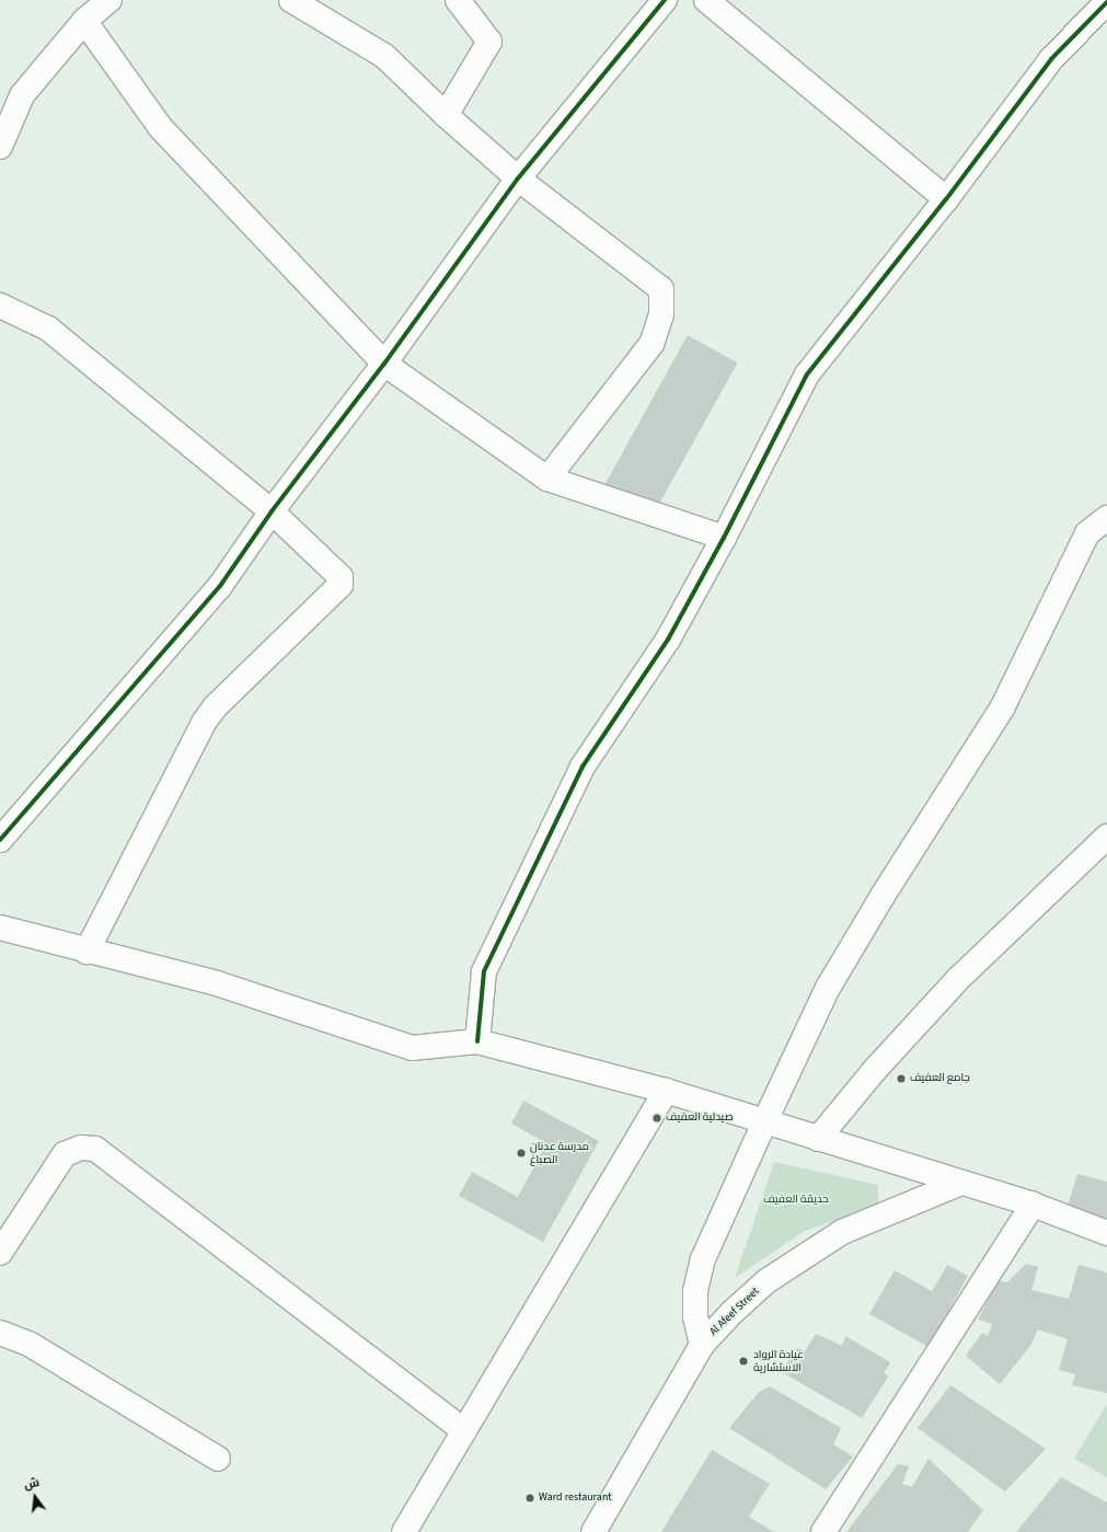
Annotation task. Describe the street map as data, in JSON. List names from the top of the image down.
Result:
{
  "streets": {
    "street": ["Al Afeef Street"]
  },
  "parks": ["حديقة العفيف"],
  "places": [
    "جامع العفيف",
    "صيدلية العفيف",
    "مدرسة عدنان الصباغ",
    "عيادة الرواد الاستشارية",
    "Ward restaurant"
  ],
  "north": "top"
}
